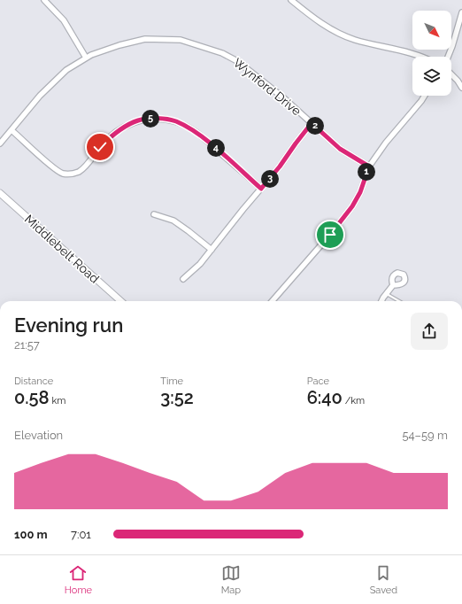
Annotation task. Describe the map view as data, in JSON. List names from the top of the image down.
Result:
{
  "streets": {
    "street": ["Wynford Drive", "Middlebelt Road"]
  },
  "north": "bottom right",
  "page": {
    "pins": [
      "5",
      "2",
      "4",
      "1",
      "3"
    ],
    "heading": ["Evening run", "21:57"],
    "stats": [
      ["Distance", "0.58 km"],
      ["Time", "3:52"],
      ["Pace", "6:40 /km"]
    ],
    "chart": ["Elevation", "54–59 m"],
    "list": [
      {
        "name": "100 m",
        "note": "7:01"
      }
    ],
    "tabs": ["Home", "Map", "Saved"]
  }
}
